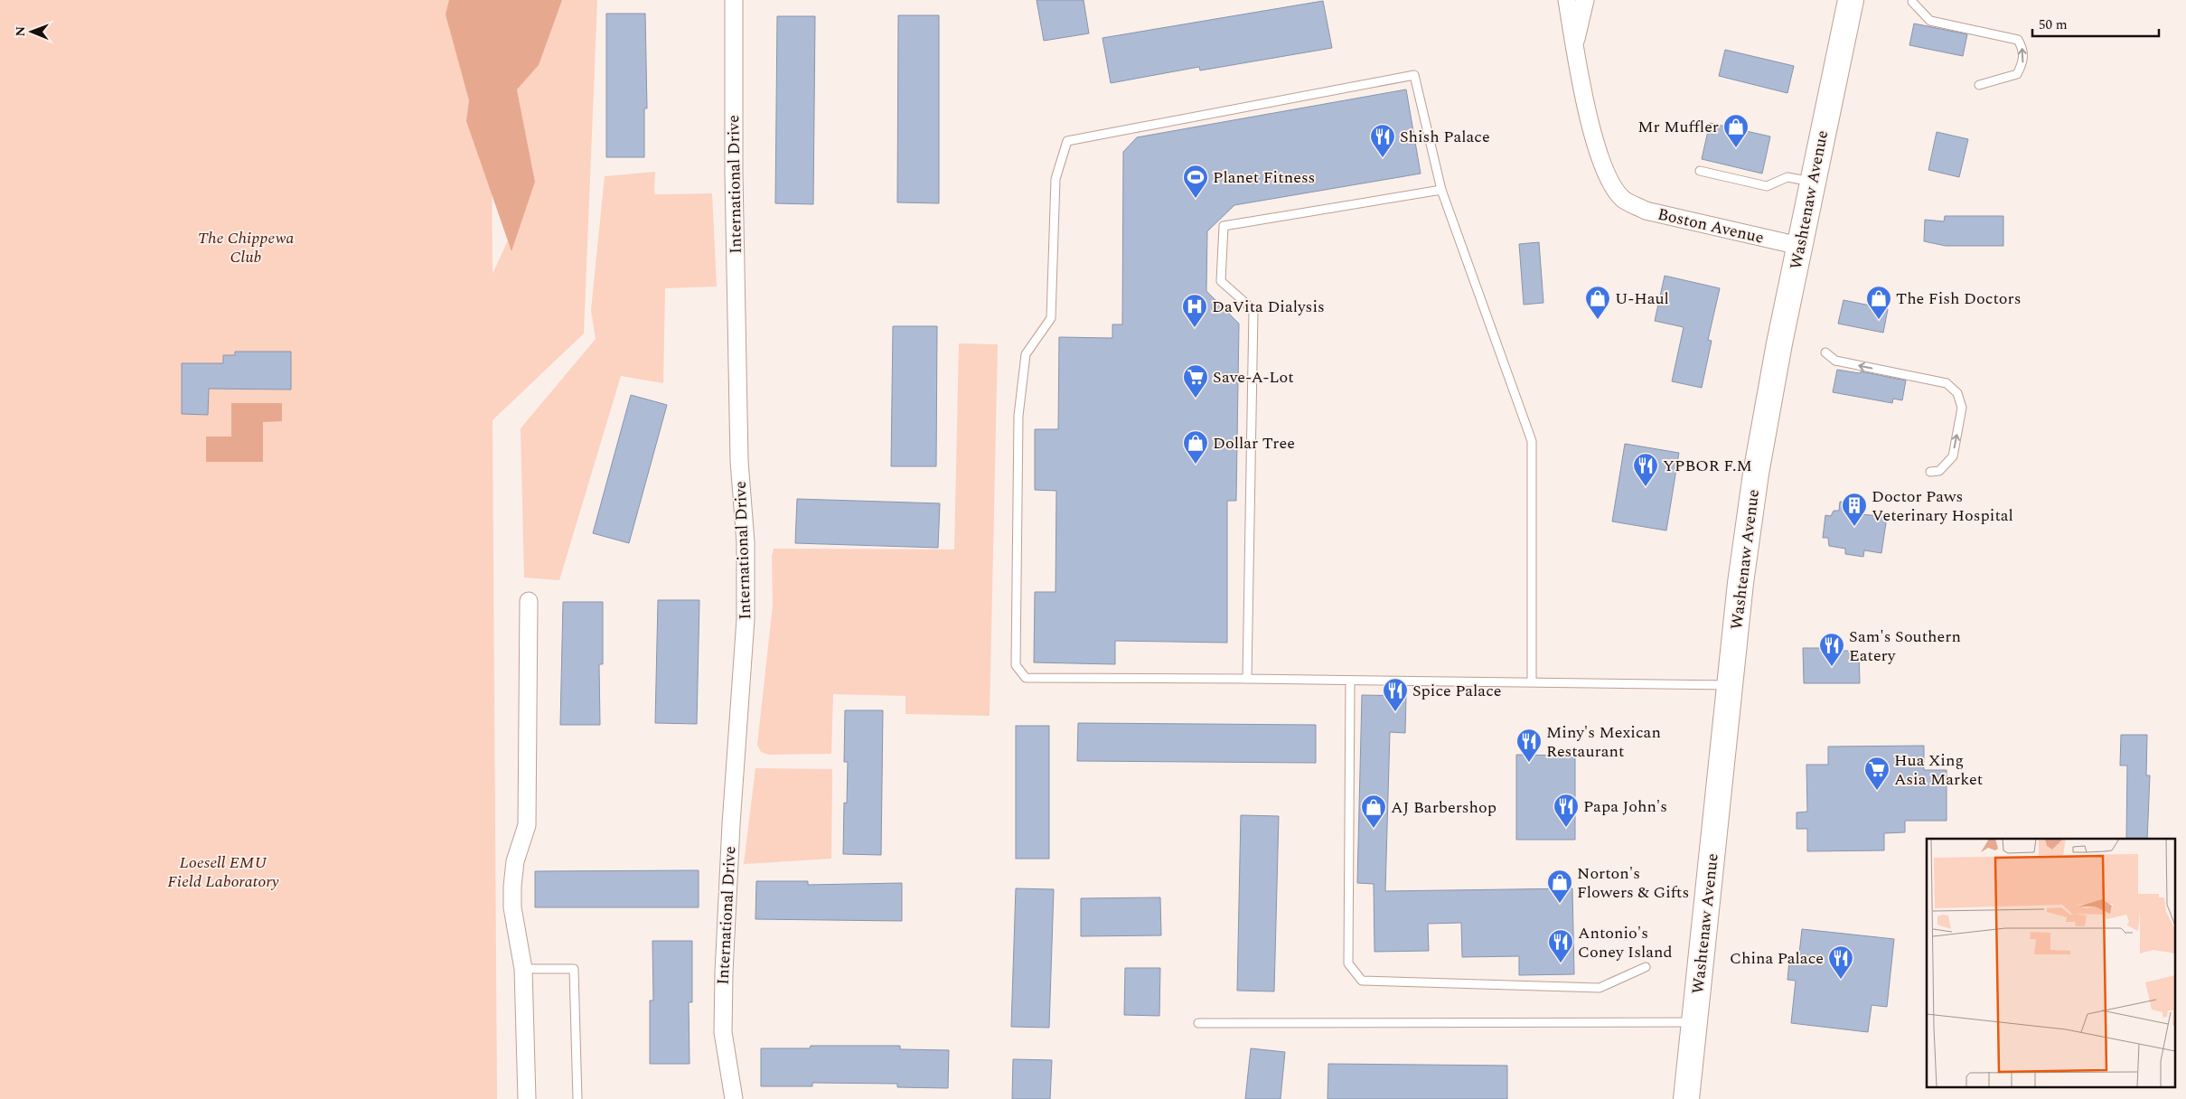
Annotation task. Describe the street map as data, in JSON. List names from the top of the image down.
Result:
{
  "streets": {
    "main road": ["Washtenaw Avenue"],
    "street": ["International Drive", "Boston Avenue"]
  },
  "crossings": [
    ["Washtenaw Avenue", "Boston Avenue"]
  ],
  "parks": ["The Chippewa Club", "Loesell EMU Field Laboratory"],
  "places": {
    "shop": [
      "Mr Muffler",
      "U-Haul",
      "The Fish Doctors",
      "Dollar Tree",
      "AJ Barbershop",
      "Norton's Flowers & Gifts"
    ],
    "restaurant": [
      "Shish Palace",
      "YPBOR F.M",
      "Sam's Southern Eatery",
      "Spice Palace",
      "Miny's Mexican Restaurant",
      "Papa John's",
      "Antonio's Coney Island",
      "China Palace"
    ],
    "sports": ["Planet Fitness"],
    "hospital": ["DaVita Dialysis"],
    "supermarket": ["Save-A-Lot", "Hua Xing Asia Market"],
    "building": ["Doctor Paws Veterinary Hospital"]
  },
  "scale_bar": "50 m",
  "north": "left"
}
